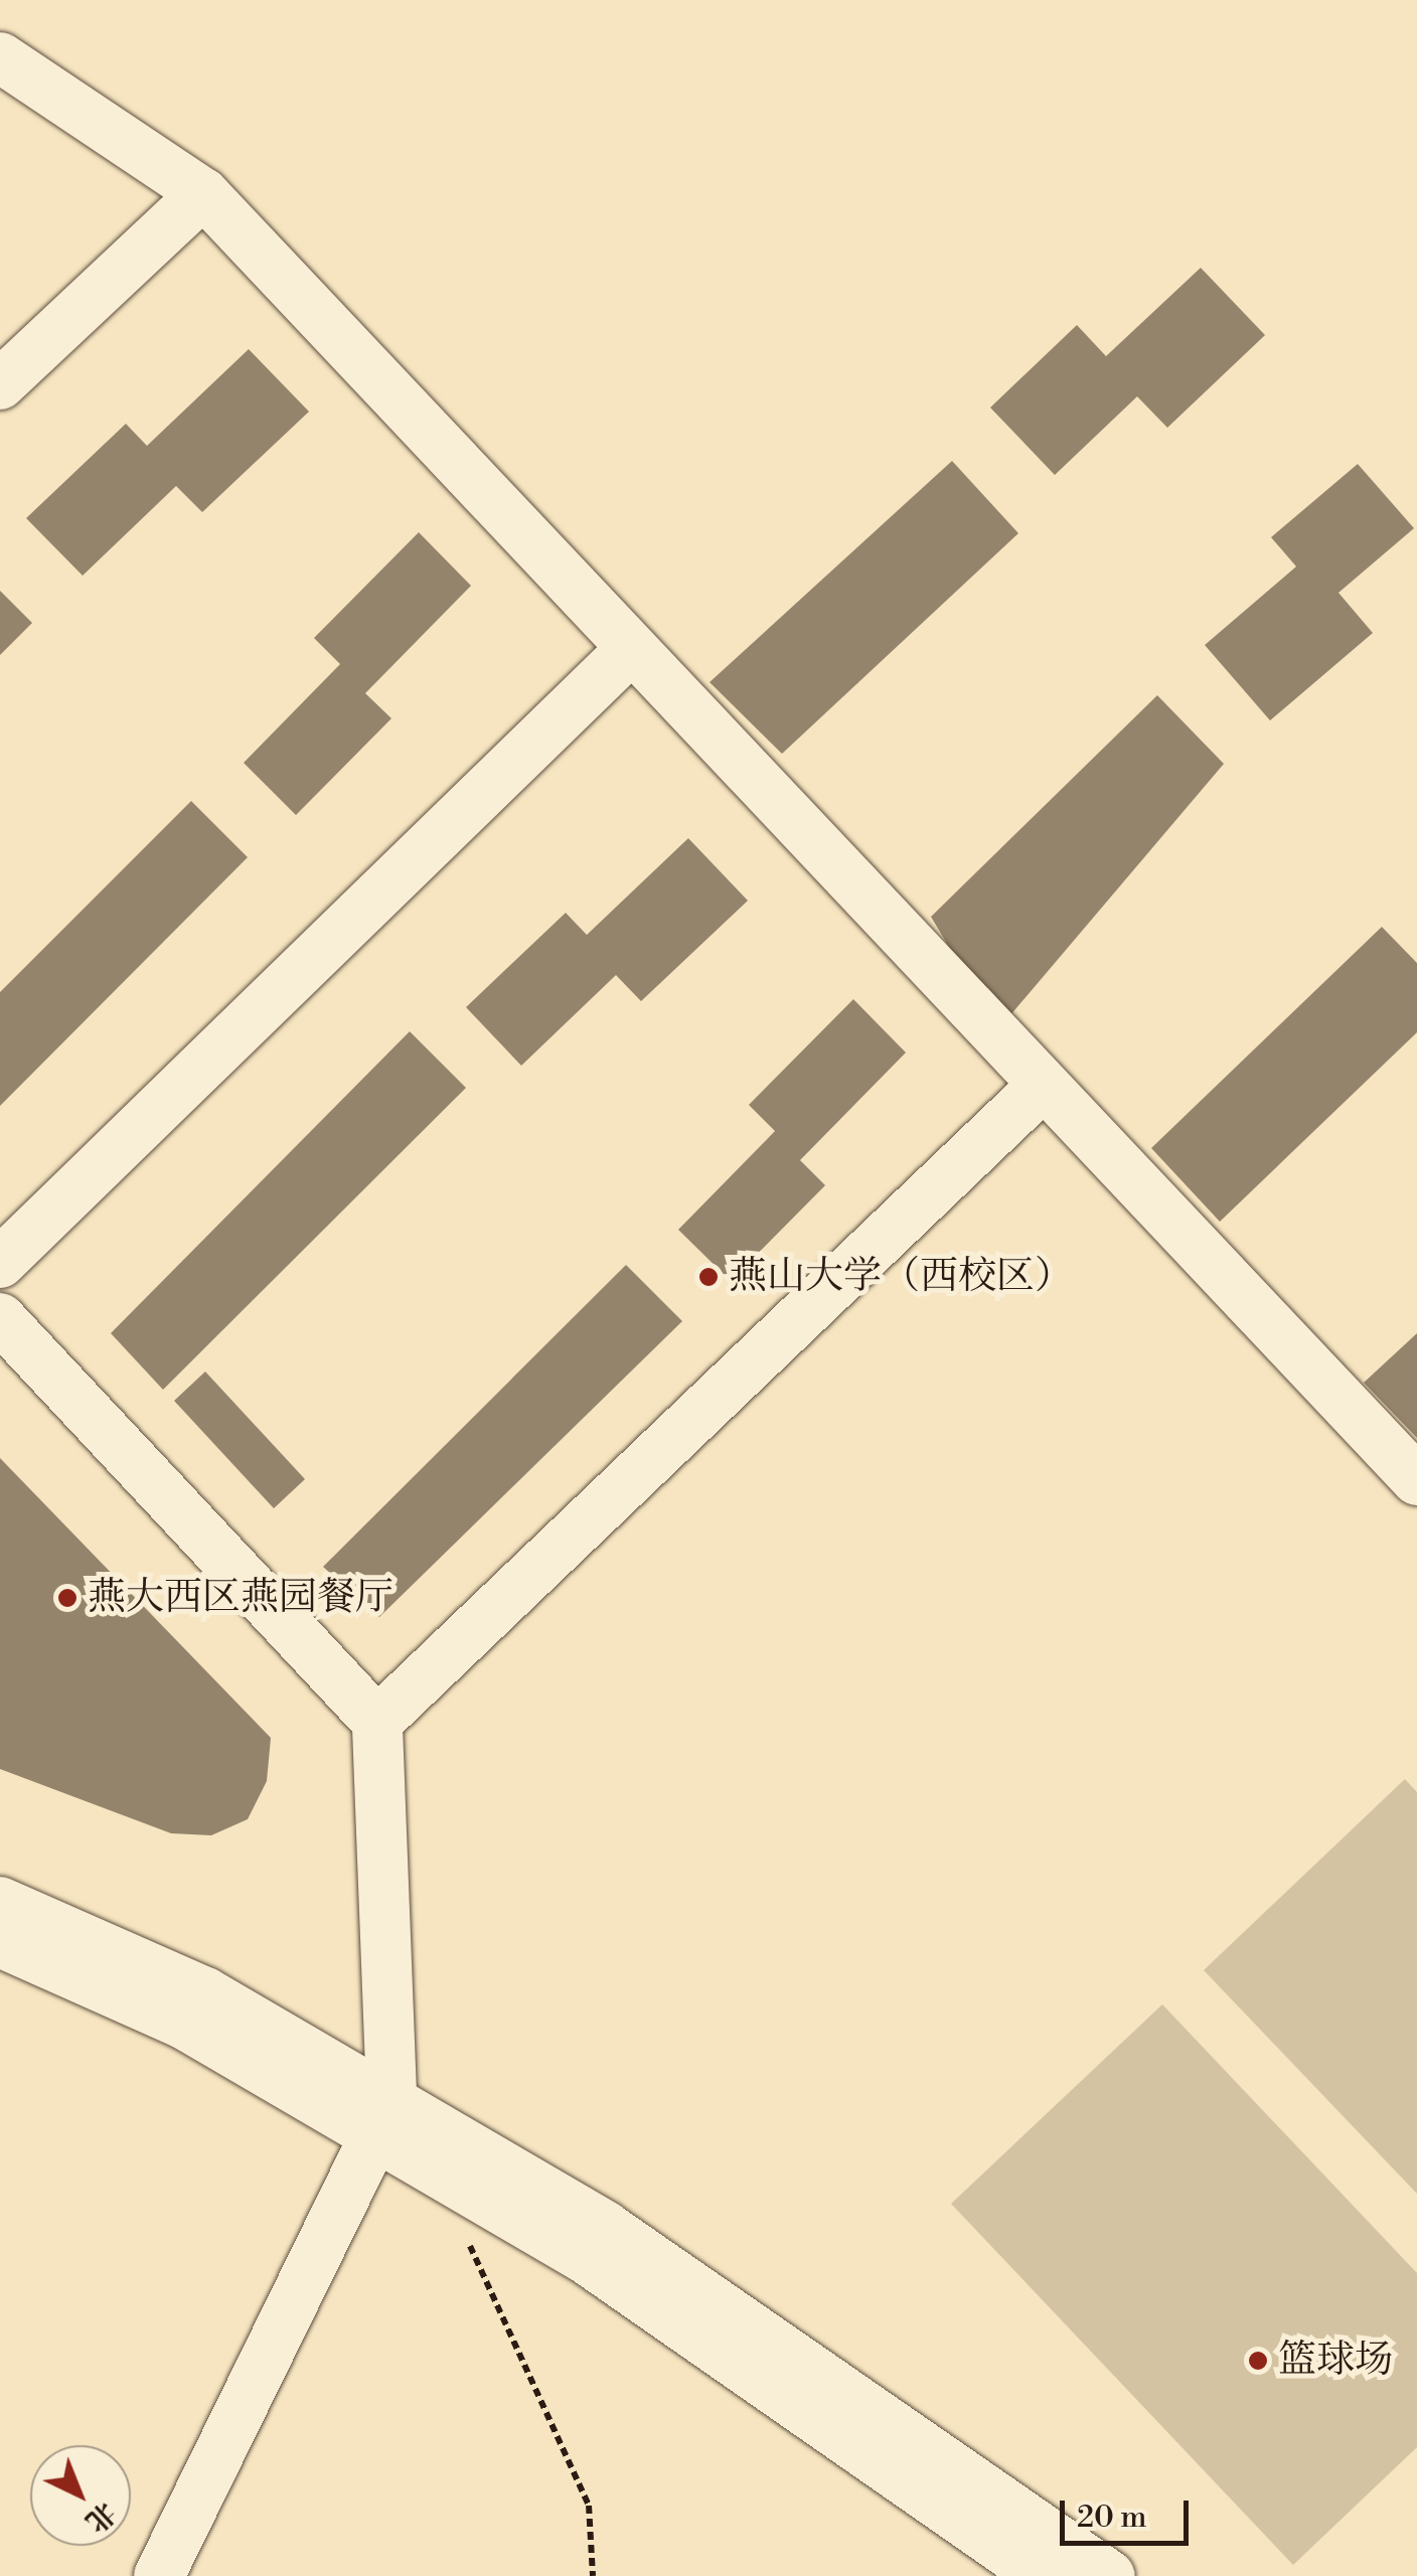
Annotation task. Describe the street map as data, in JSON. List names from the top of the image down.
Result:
{
  "places": ["燕山大学（西校区）", "燕大西区燕园餐厅", "篮球场"],
  "scale_bar": "20 m",
  "north": "bottom right"
}
